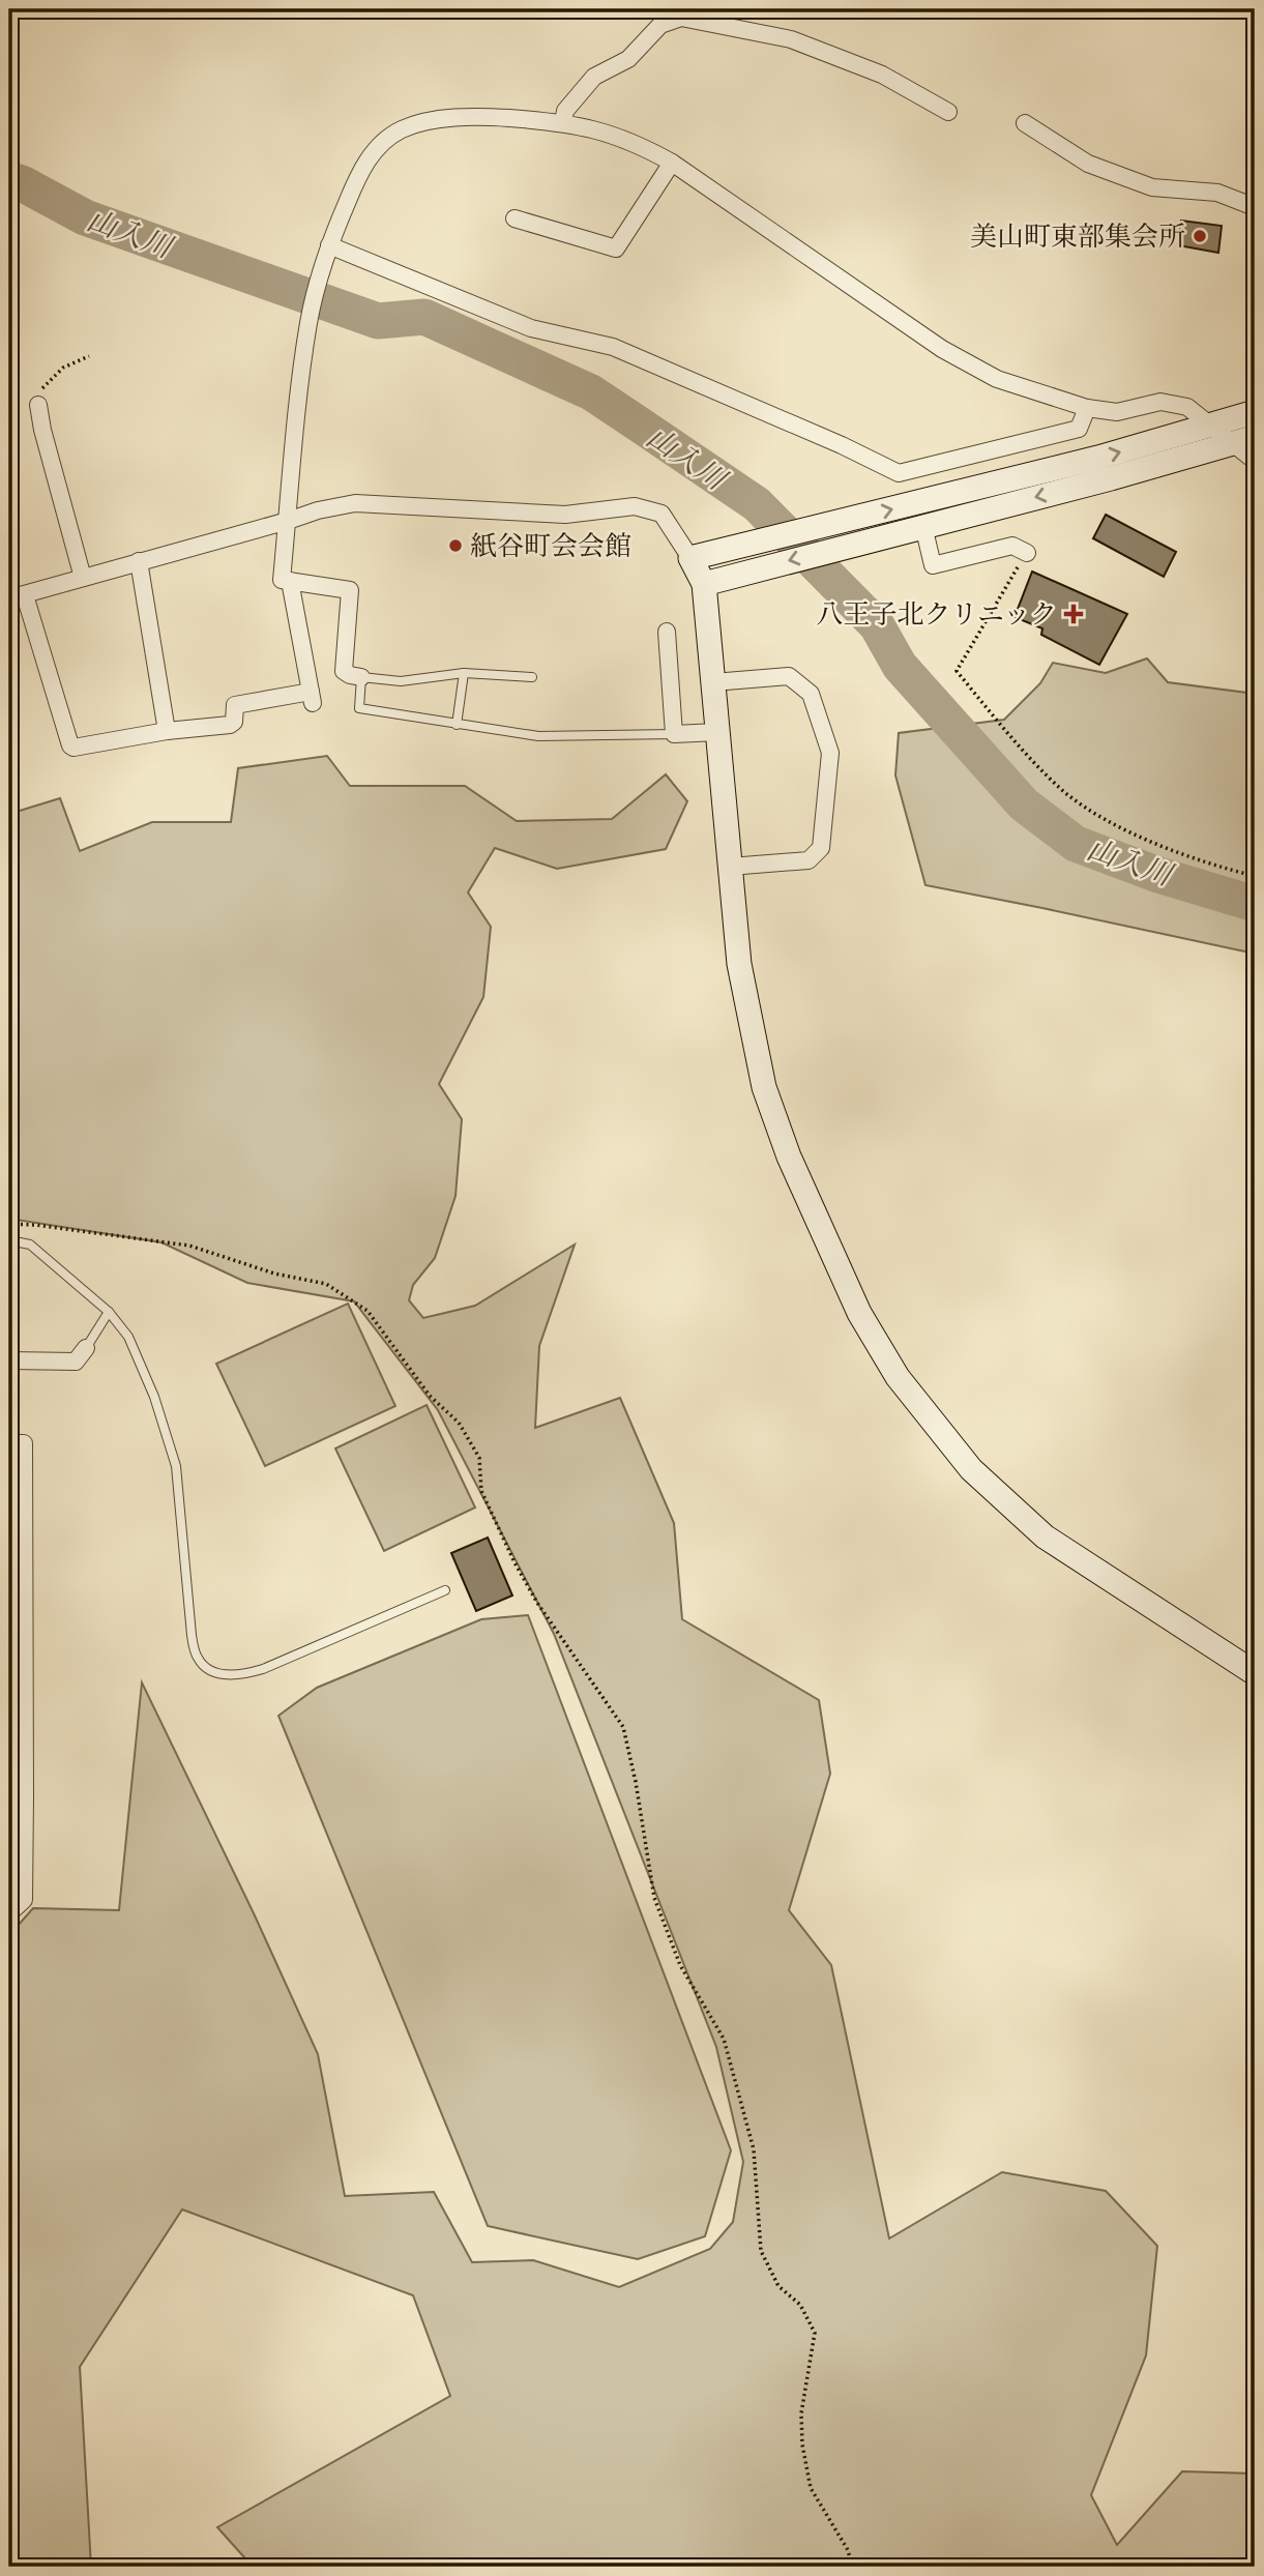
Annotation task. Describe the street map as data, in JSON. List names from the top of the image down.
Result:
{
  "water": ["山入川"],
  "places": {
    "other": ["美山町東部集会所", "紙谷町会会館"],
    "health": ["八王子北クリニック"]
  }
}
